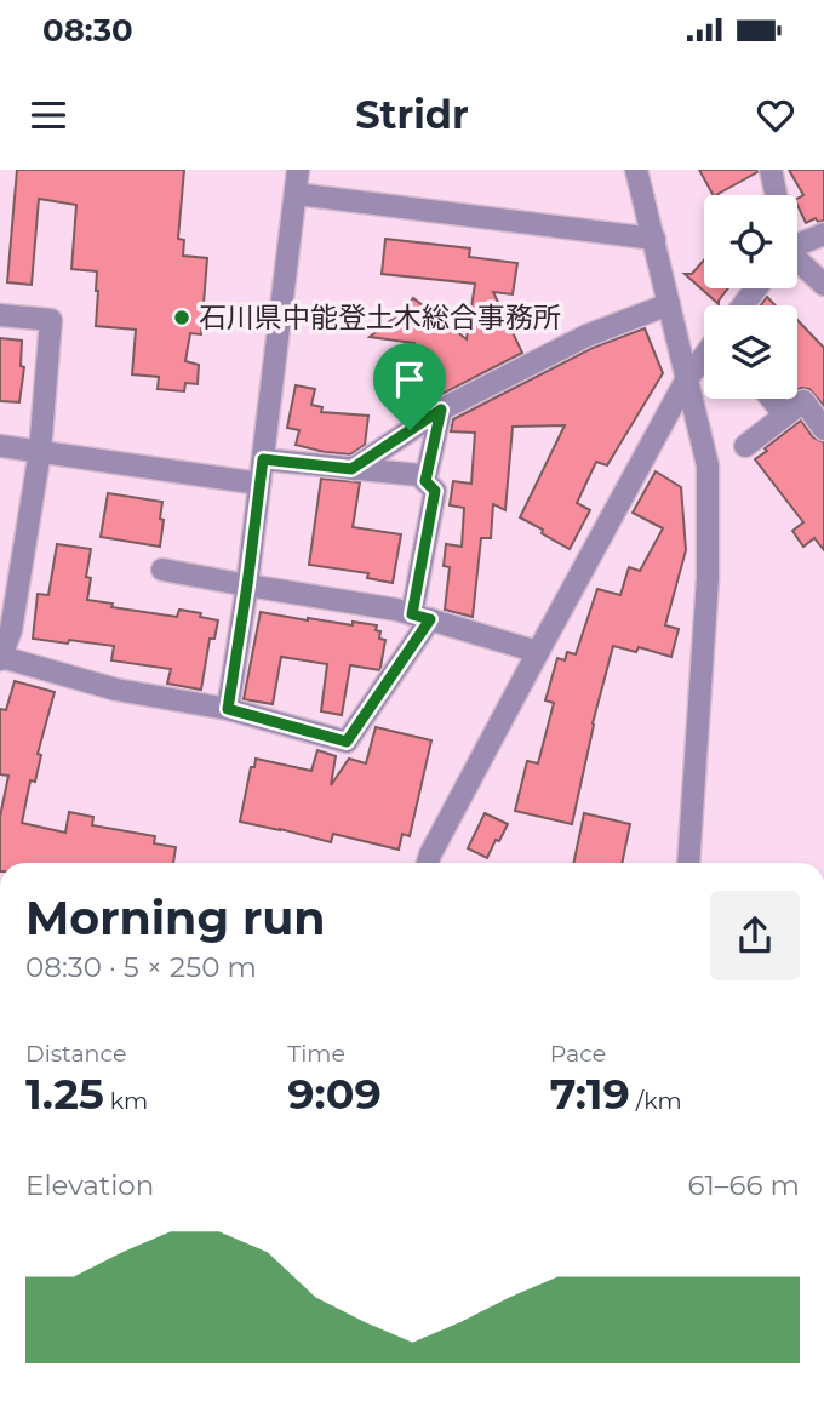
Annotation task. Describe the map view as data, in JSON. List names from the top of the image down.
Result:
{
  "places": ["石川県中能登土木総合事務所"],
  "page": {
    "status": "08:30",
    "header": "Stridr",
    "heading": ["Morning run", "08:30 · 5 × 250 m"],
    "stats": [
      ["Distance", "1.25 km"],
      ["Time", "9:09"],
      ["Pace", "7:19 /km"]
    ],
    "chart": ["Elevation", "61–66 m"]
  }
}
